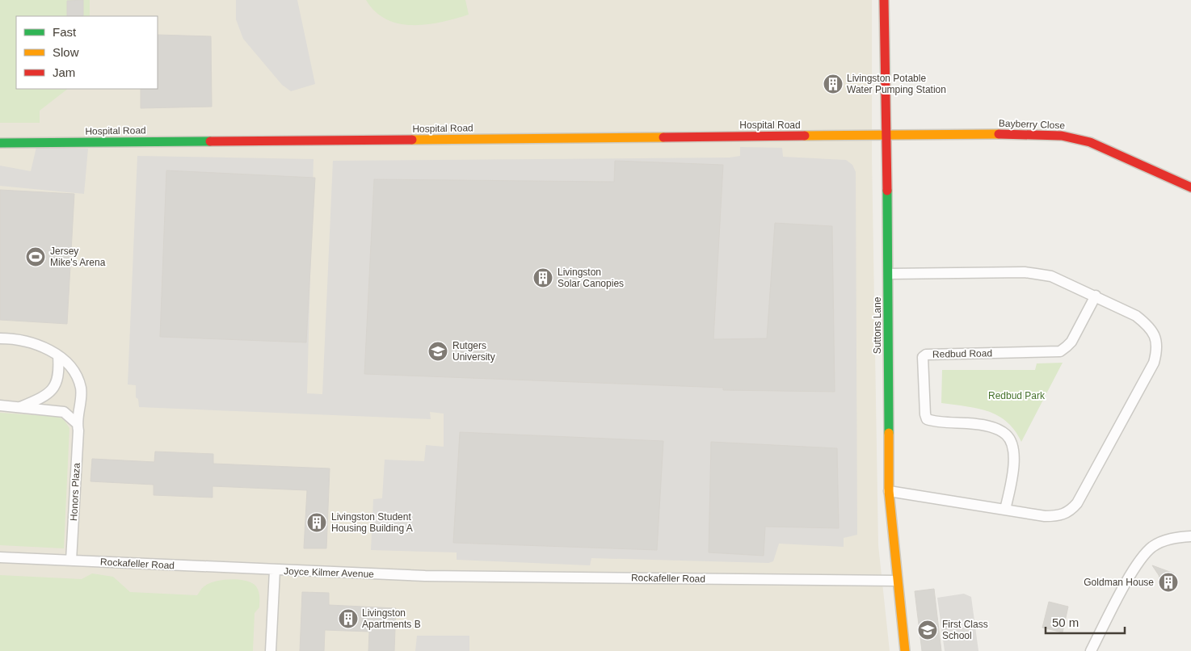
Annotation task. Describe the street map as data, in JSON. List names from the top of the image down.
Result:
{
  "streets": {
    "street": [
      "Bayberry Close",
      "Hospital Road",
      "Suttons Lane",
      "Redbud Road",
      "Honors Plaza",
      "Rockafeller Road",
      "Joyce Kilmer Avenue"
    ]
  },
  "crossings": [
    ["Bayberry Close", "Hospital Road"],
    ["Bayberry Close", "Suttons Lane"],
    ["Hospital Road", "Suttons Lane"],
    ["Suttons Lane", "Rockafeller Road"],
    ["Honors Plaza", "Rockafeller Road"],
    ["Rockafeller Road", "Joyce Kilmer Avenue"]
  ],
  "parks": ["Redbud Park"],
  "places": {
    "building": [
      "Livingston Potable Water Pumping Station",
      "Livingston Solar Canopies",
      "Livingston Student Housing Building A",
      "Goldman House",
      "Livingston Apartments B"
    ],
    "sports": ["Jersey Mike's Arena"],
    "school or university": ["Rutgers University", "First Class School"]
  },
  "legend": ["Fast", "Slow", "Jam"],
  "scale_bar": "50 m"
}
